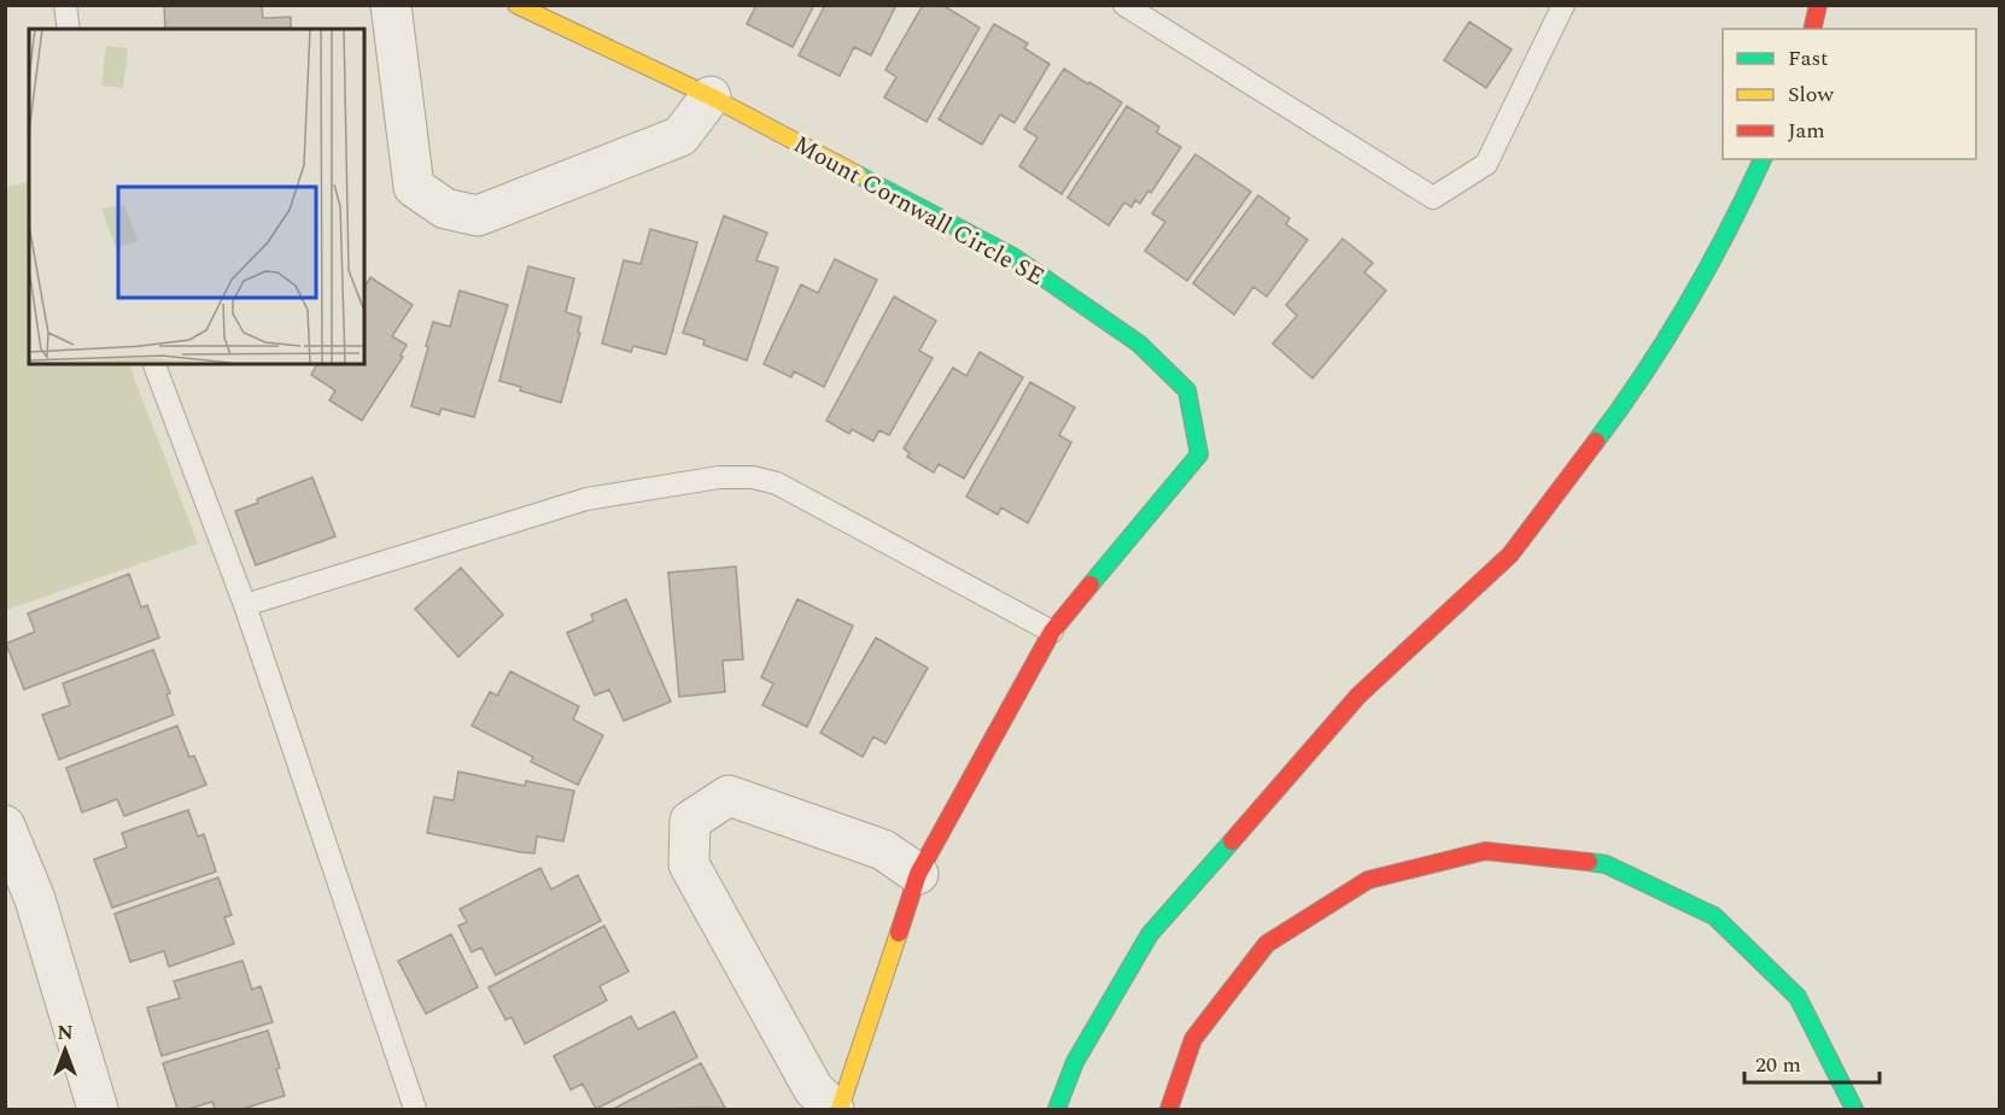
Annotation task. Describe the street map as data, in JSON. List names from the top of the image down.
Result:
{
  "streets": {
    "main road": ["Mount Cornwall Circle SE"]
  },
  "legend": ["Fast", "Slow", "Jam"],
  "scale_bar": "20 m",
  "north": "top"
}
